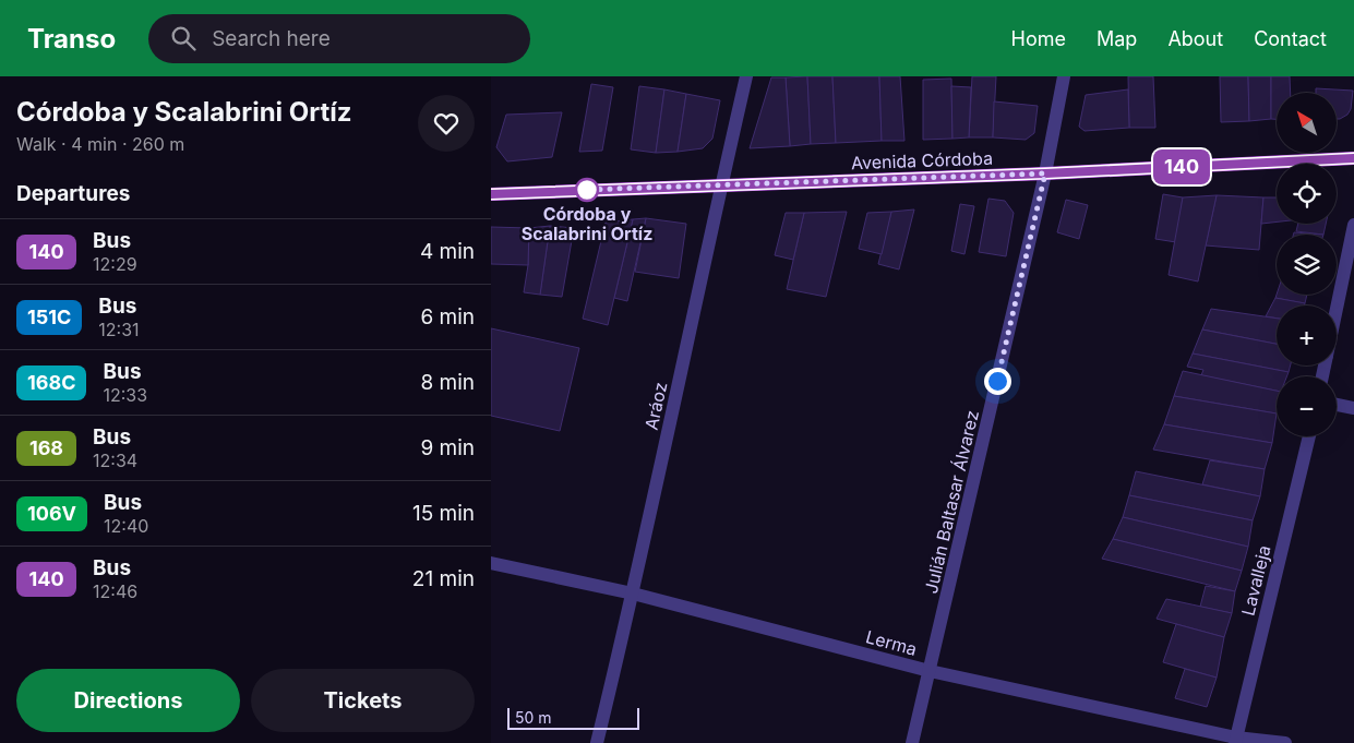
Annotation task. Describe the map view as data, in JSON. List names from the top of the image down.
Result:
{
  "streets": {
    "main road": ["Avenida Córdoba"],
    "street": [
      "Aráoz",
      "Julián Baltasar Álvarez",
      "Lavalleja",
      "Lerma"
    ]
  },
  "crossings": [
    ["Avenida Córdoba", "Aráoz"],
    ["Avenida Córdoba", "Julián Baltasar Álvarez"],
    ["Aráoz", "Lerma"],
    ["Julián Baltasar Álvarez", "Lerma"],
    ["Lavalleja", "Lerma"]
  ],
  "places": ["Córdoba y Scalabrini Ortíz"],
  "lines": ["bus line 140"],
  "scale_bar": "50 m",
  "north": "top left",
  "page": {
    "header": "Transo",
    "search": "Search here",
    "nav": [
      "Home",
      "Map",
      "About",
      "Contact"
    ],
    "heading": [
      ["Córdoba y Scalabrini Ortíz", "Walk · 4 min · 260 m"],
      "Departures"
    ],
    "on_map": "140",
    "map_buttons": ["+", "−"],
    "list": [
      {
        "mark": "140",
        "name": "Bus",
        "note": "12:29",
        "value": "4 min"
      },
      {
        "mark": "151C",
        "name": "Bus",
        "note": "12:31",
        "value": "6 min"
      },
      {
        "mark": "168C",
        "name": "Bus",
        "note": "12:33",
        "value": "8 min"
      },
      {
        "mark": "168",
        "name": "Bus",
        "note": "12:34",
        "value": "9 min"
      },
      {
        "mark": "106V",
        "name": "Bus",
        "note": "12:40",
        "value": "15 min"
      },
      {
        "mark": "140",
        "name": "Bus",
        "note": "12:46",
        "value": "21 min"
      }
    ],
    "buttons": ["Directions", "Tickets"],
    "scale": "50 m"
  }
}
